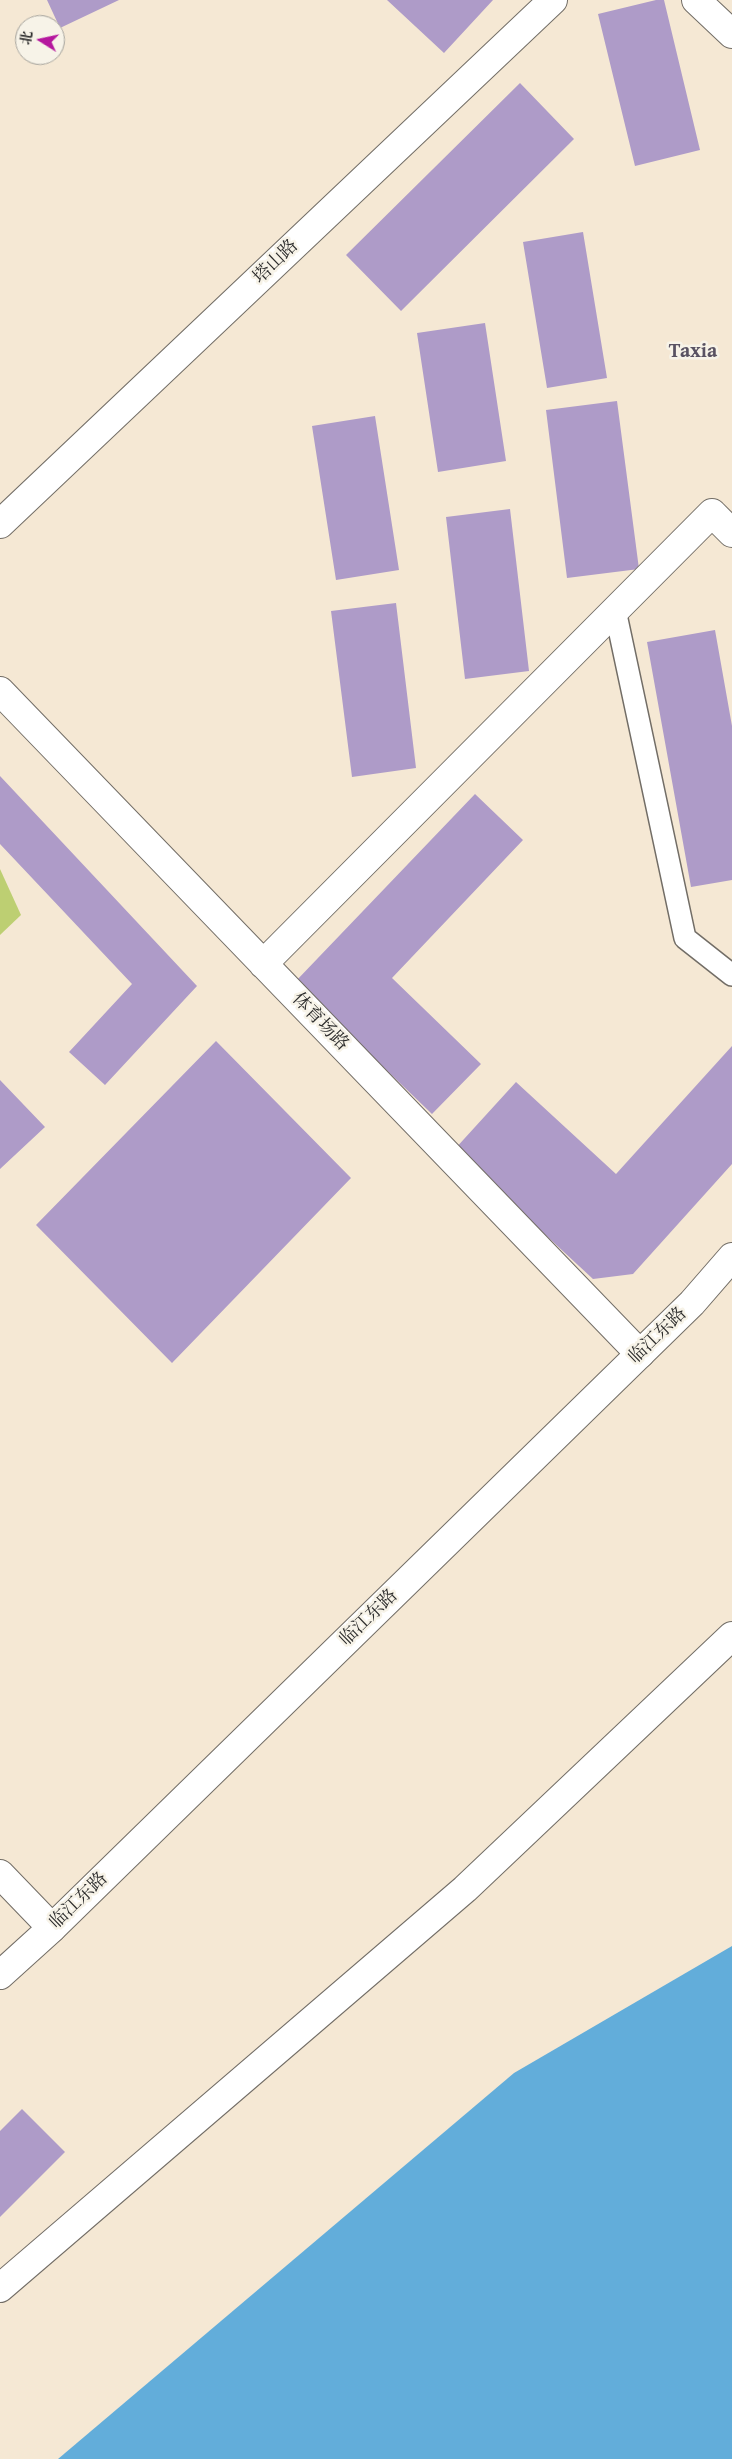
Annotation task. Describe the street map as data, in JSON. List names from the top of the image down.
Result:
{
  "streets": {
    "street": ["塔山路", "体育场路", "临江东路"]
  },
  "crossings": [
    ["体育场路", "临江东路"]
  ],
  "districts": ["Taxia"],
  "north": "left"
}
